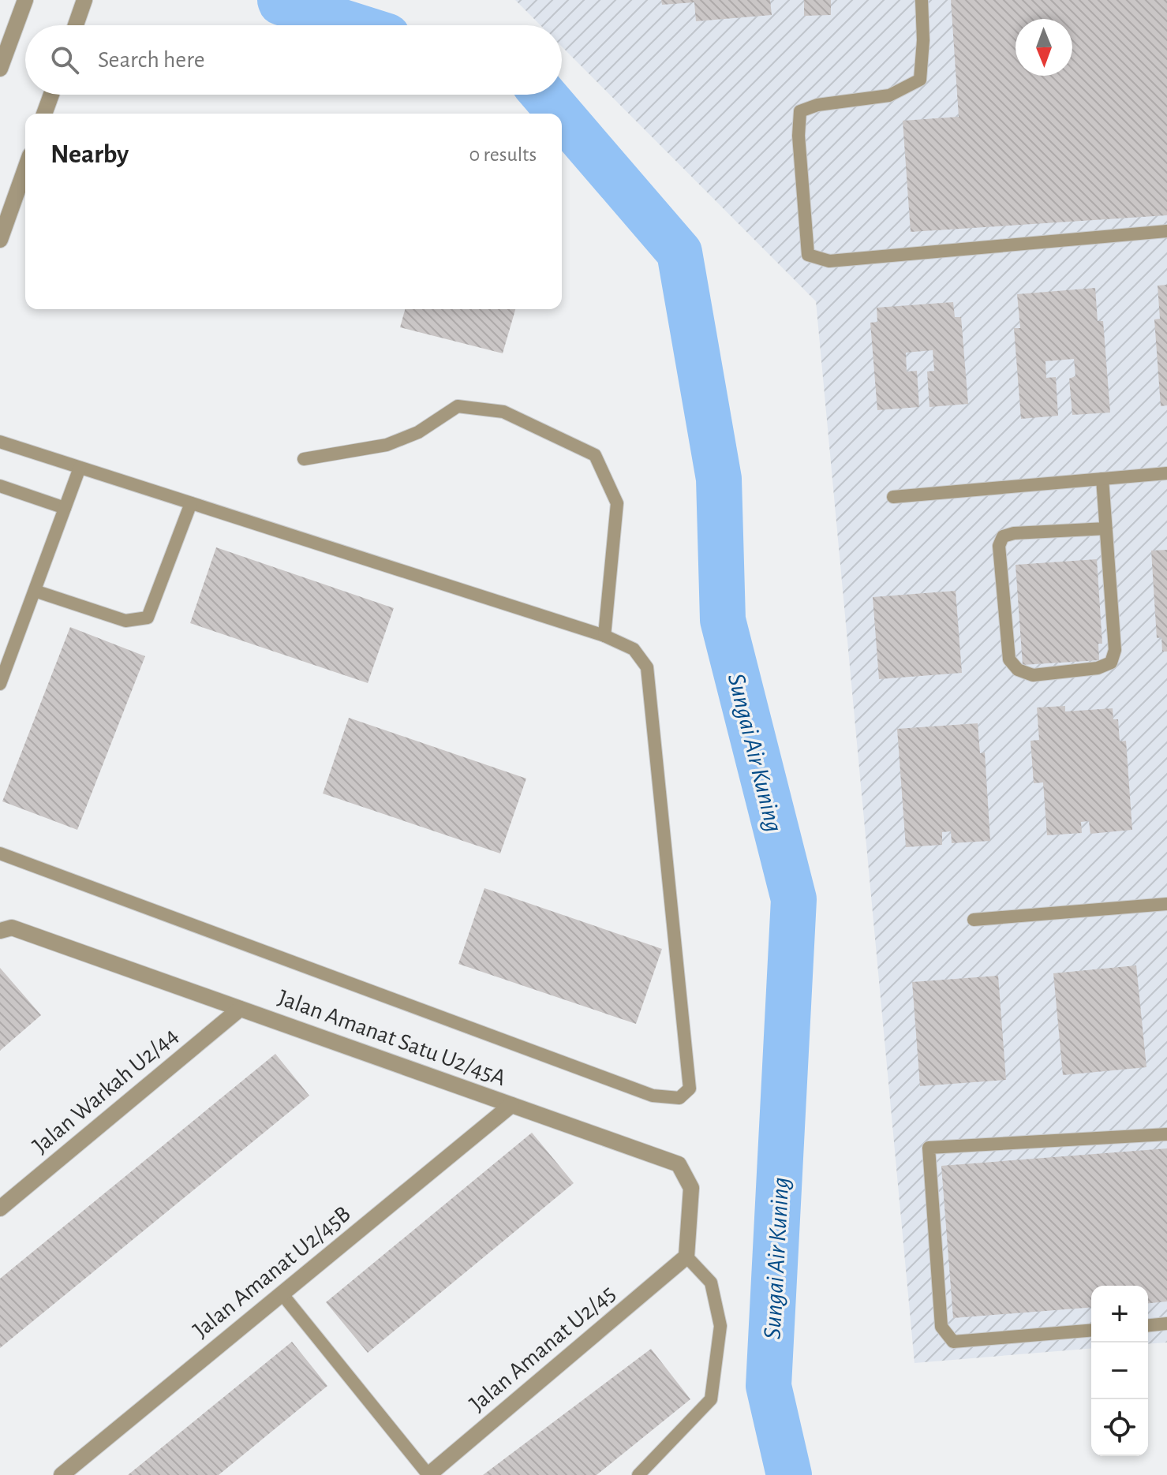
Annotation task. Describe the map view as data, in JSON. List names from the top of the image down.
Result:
{
  "streets": {
    "street": [
      "Jalan Amanat Satu U2/45A",
      "Jalan Warkah U2/44",
      "Jalan Amanat U2/45B",
      "Jalan Amanat U2/45"
    ]
  },
  "crossings": [
    ["Jalan Amanat Satu U2/45A", "Jalan Warkah U2/44"],
    ["Jalan Amanat Satu U2/45A", "Jalan Amanat U2/45B"],
    ["Jalan Amanat Satu U2/45A", "Jalan Amanat U2/45"]
  ],
  "water": ["Sungai Air Kuning"],
  "north": "bottom",
  "page": {
    "search": "Search here",
    "heading": ["Nearby", "0 results"],
    "map_buttons": ["+", "−"]
  }
}
